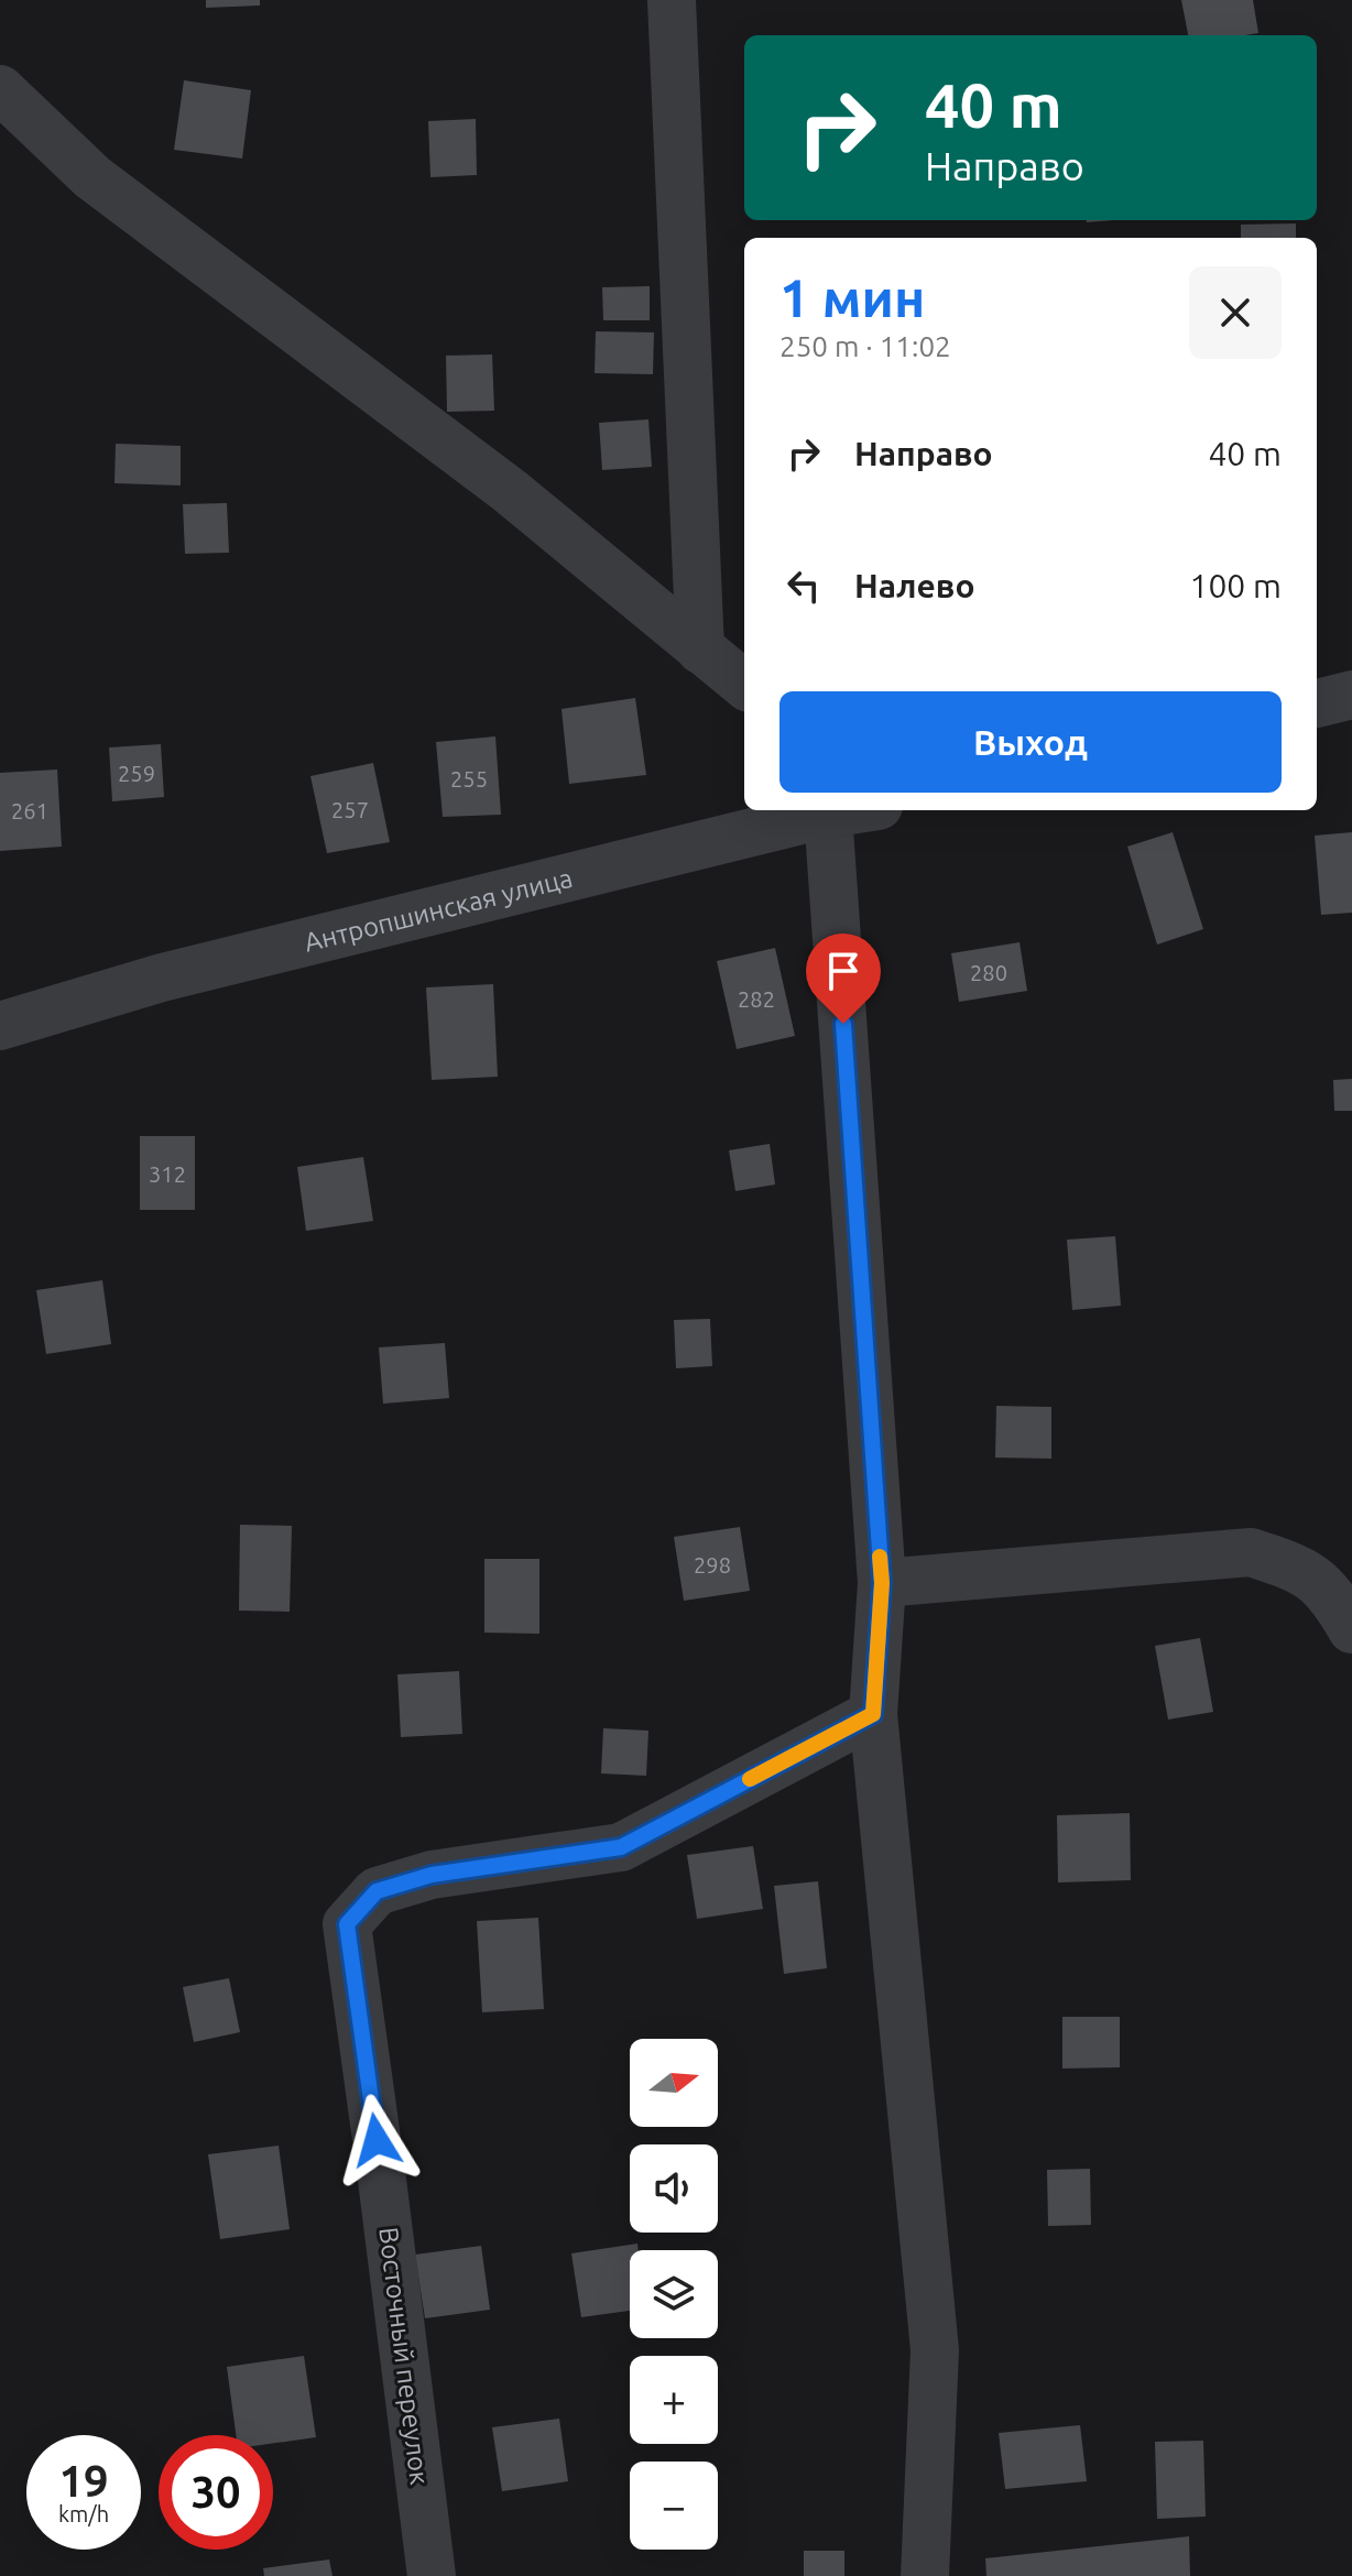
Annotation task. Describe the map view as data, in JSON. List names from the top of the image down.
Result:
{
  "streets": {
    "street": ["Антропшинская улица", "Восточный переулок"]
  },
  "house_numbers": [
    "259",
    "255",
    "257",
    "261",
    "280",
    "282",
    "312",
    "298"
  ],
  "north": "right",
  "page": {
    "turn": ["40 m", "Направо"],
    "heading": ["1 мин", "250 m · 11:02"],
    "list": [
      {
        "name": "Направо",
        "value": "40 m"
      },
      {
        "name": "Налево",
        "value": "100 m"
      }
    ],
    "buttons": "Выход",
    "map_buttons": ["+", "−"],
    "speed": "19 km/h",
    "limit": "30"
  }
}
